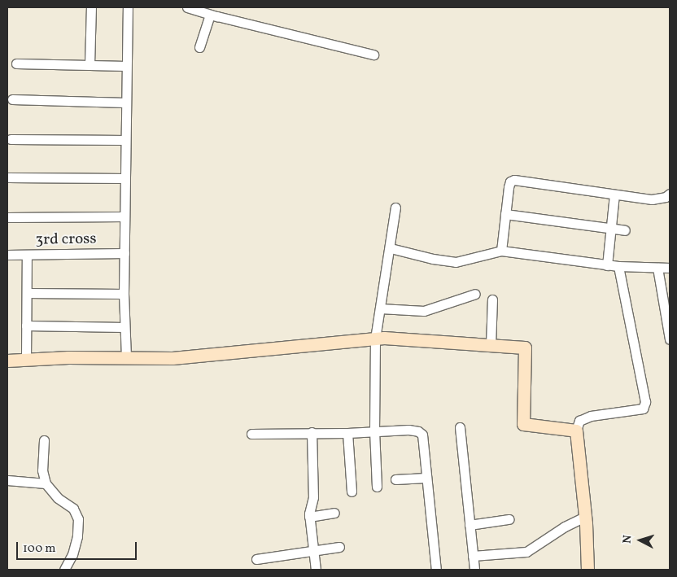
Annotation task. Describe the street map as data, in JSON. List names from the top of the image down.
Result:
{
  "streets": {
    "street": ["3rd cross"]
  },
  "scale_bar": "100 m",
  "north": "left"
}
